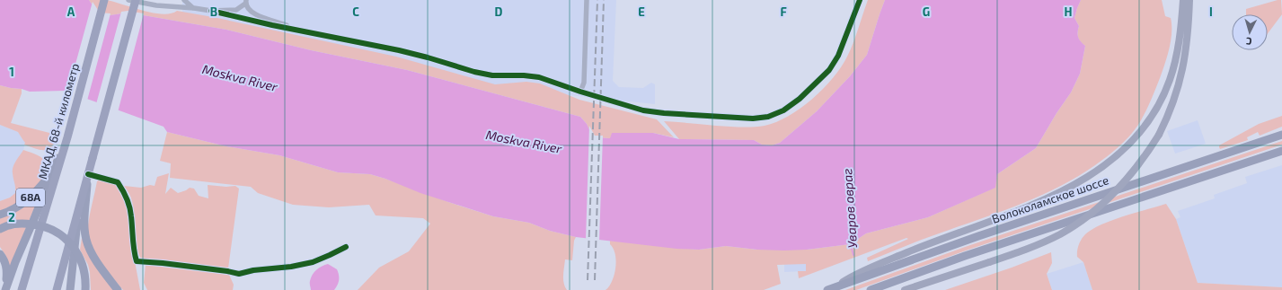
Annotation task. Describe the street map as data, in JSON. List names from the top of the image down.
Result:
{
  "streets": {
    "highway": ["МКАД, 68-й километр"],
    "main road": ["68A", "Волоколамское шоссе"]
  },
  "crossings": [
    ["МКАД, 68-й километр", "68A"]
  ],
  "water": ["Moskva River", "Уваров овраг"],
  "north": "bottom",
  "grid": {
    "columns": [
      "A",
      "B",
      "C",
      "D",
      "E",
      "F",
      "G",
      "H",
      "I"
    ],
    "rows": ["1", "2"]
  }
}
